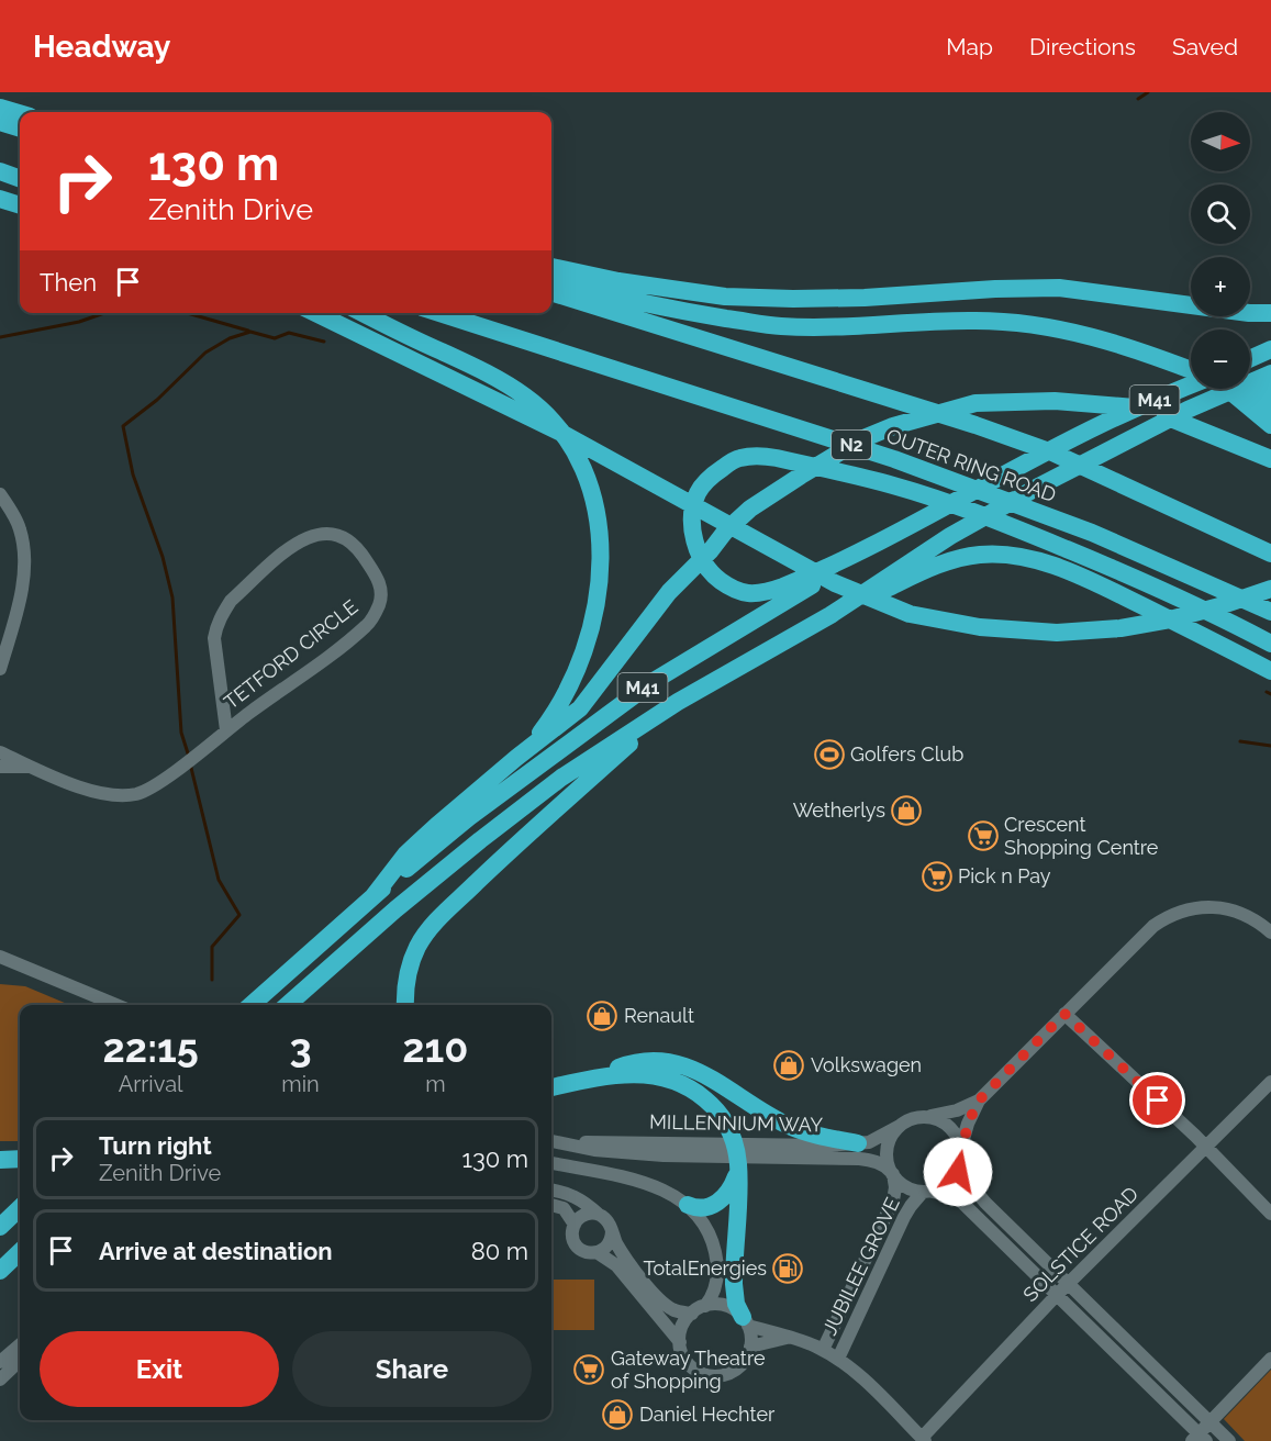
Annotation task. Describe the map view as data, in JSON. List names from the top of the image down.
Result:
{
  "streets": {
    "highway": ["M41", "N2", "OUTER RING ROAD"],
    "street": [
      "TETFORD CIRCLE",
      "MILLENNIUM WAY",
      "SOLSTICE ROAD",
      "JUBILEE GROVE"
    ]
  },
  "crossings": [
    ["MILLENNIUM WAY", "JUBILEE GROVE"]
  ],
  "places": {
    "sports": ["Golfers Club"],
    "shop": [
      "Wetherlys",
      "Renault",
      "Volkswagen",
      "Daniel Hechter"
    ],
    "supermarket": ["Crescent Shopping Centre", "Pick n Pay", "Gateway Theatre of Shopping"],
    "fuel station": ["TotalEnergies"]
  },
  "north": "right",
  "page": {
    "header": "Headway",
    "nav": ["Map", "Directions", "Saved"],
    "map_buttons": ["+", "−"],
    "turn": ["130 m", "Zenith Drive"],
    "then": "Then",
    "eta": [
      "22:15",
      "Arrival",
      "3",
      "min",
      "210",
      "m"
    ],
    "list": [
      {
        "name": "Turn right",
        "note": "Zenith Drive",
        "value": "130 m"
      },
      {
        "name": "Arrive at destination",
        "value": "80 m"
      }
    ],
    "buttons": ["Exit", "Share"]
  }
}
